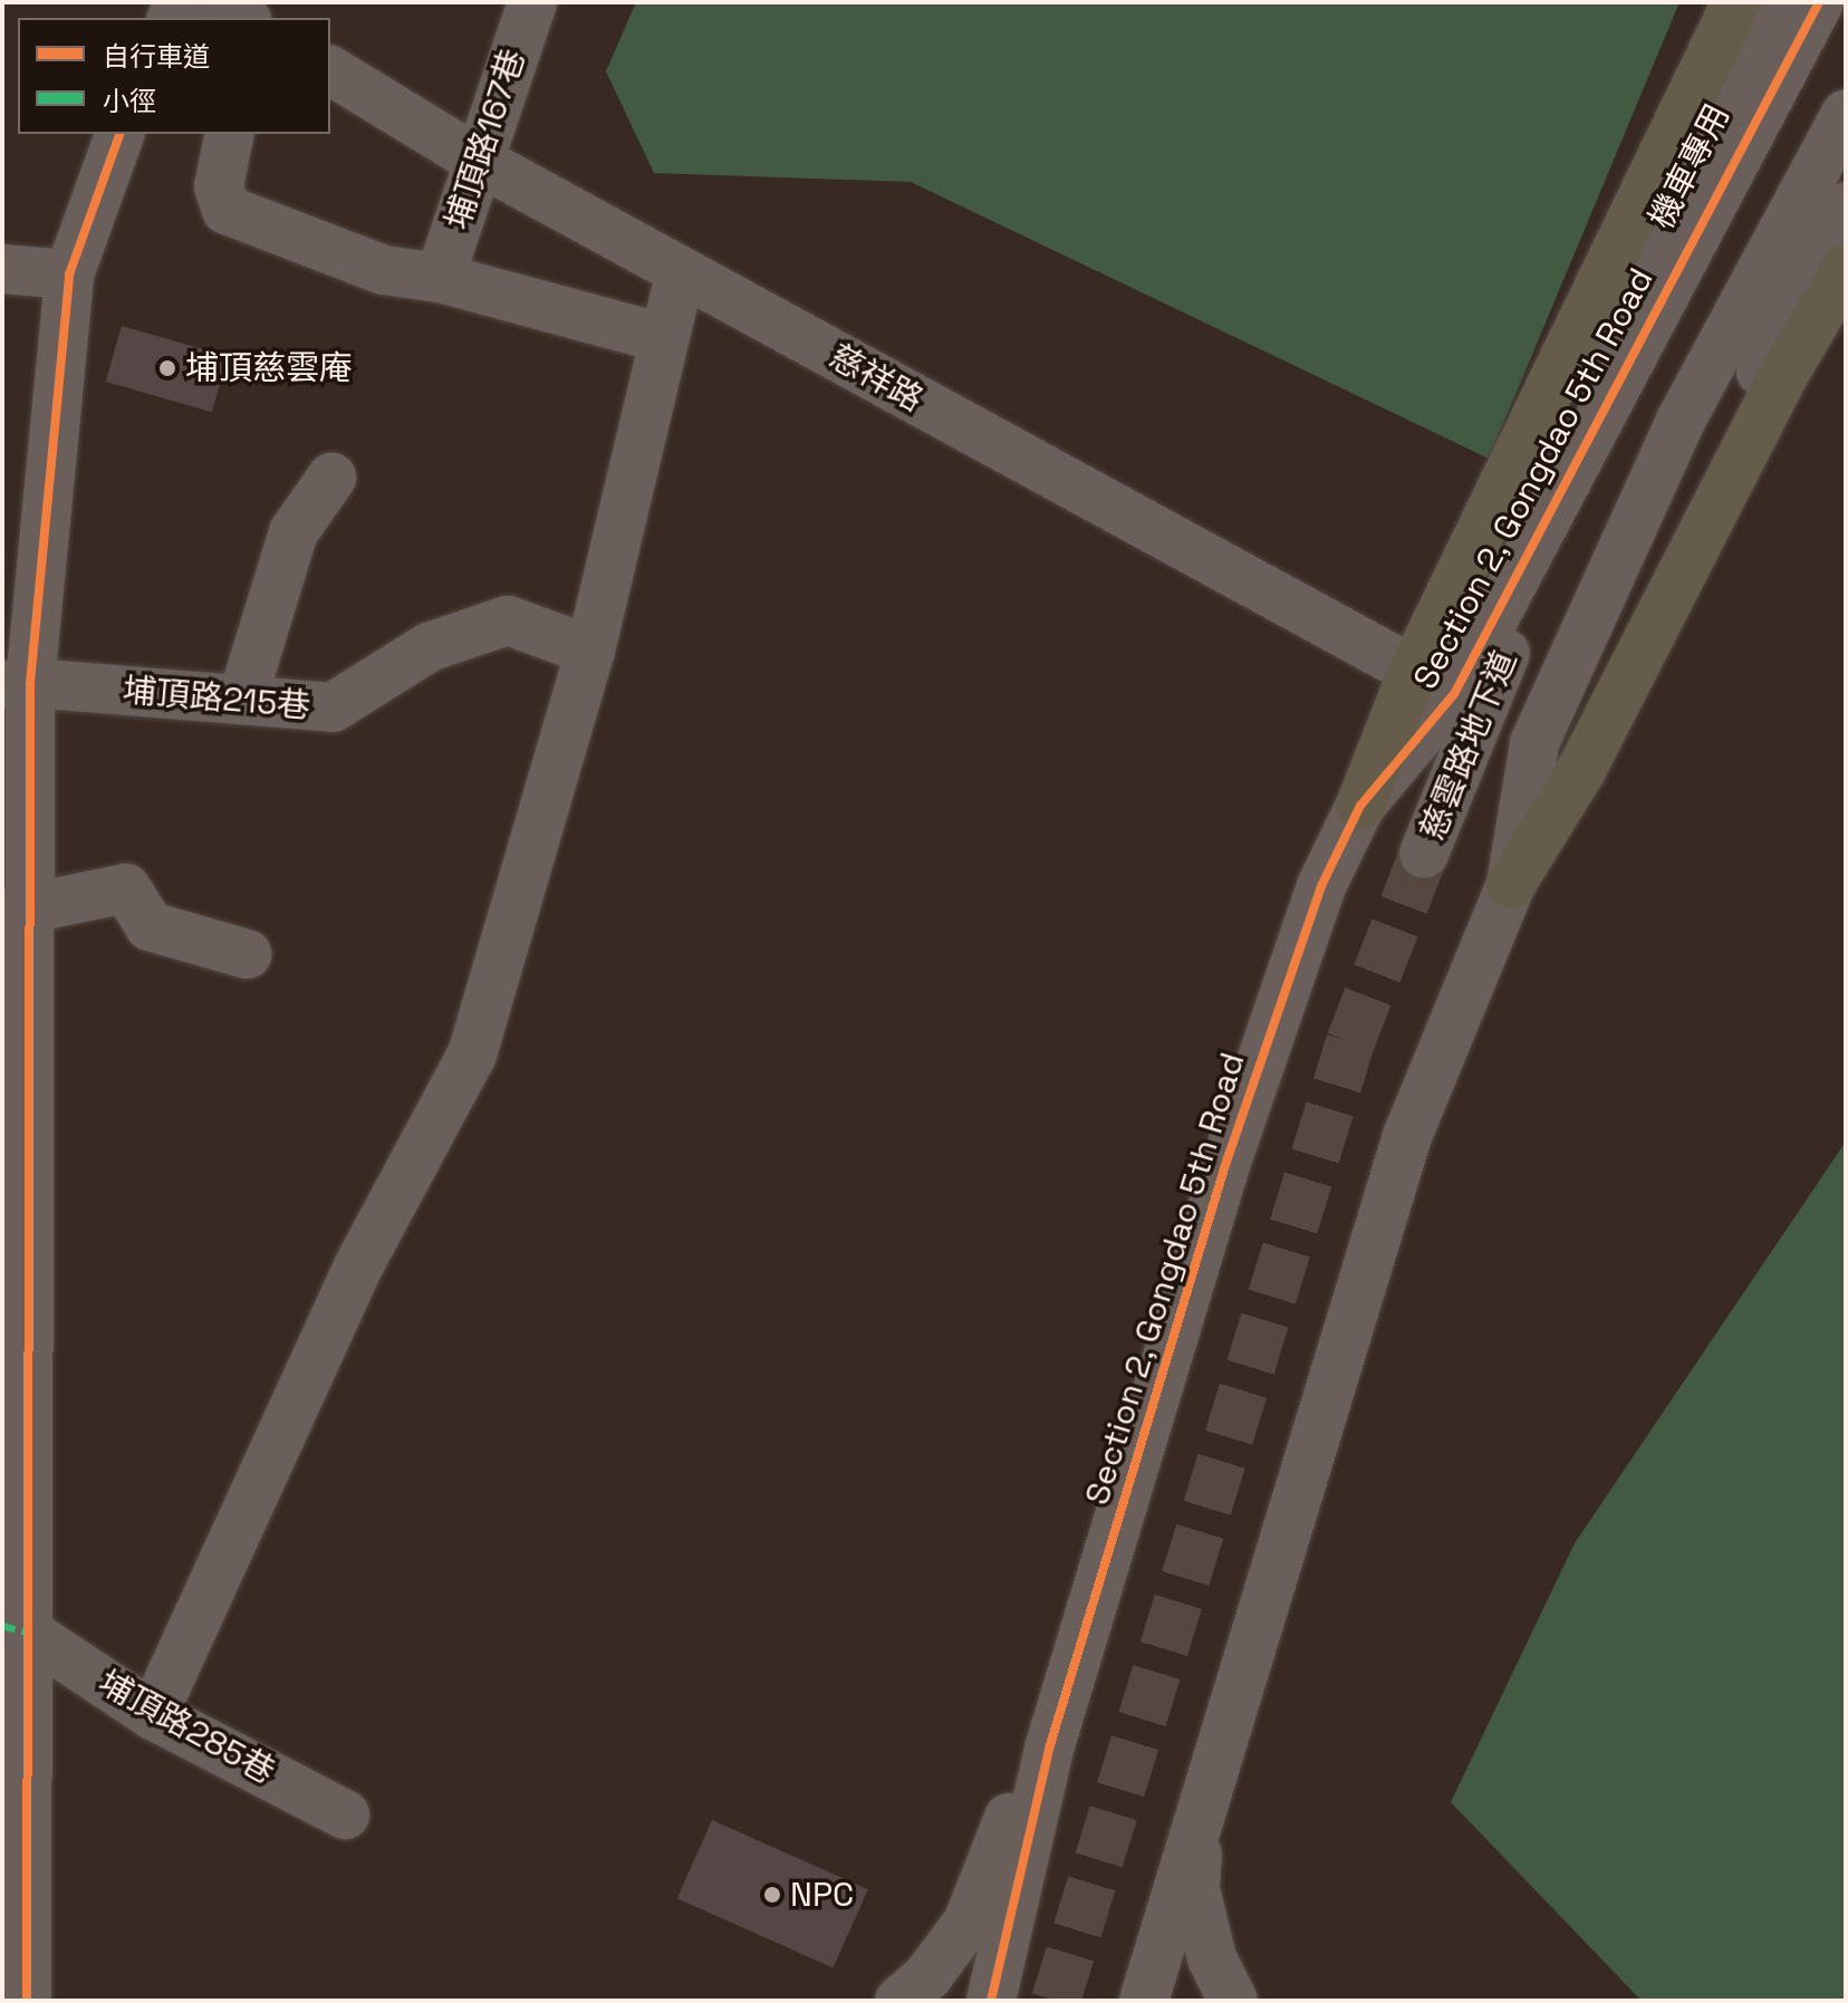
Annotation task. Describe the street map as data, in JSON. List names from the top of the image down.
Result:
{
  "streets": {
    "street": [
      "埔頂路167巷",
      "機車專用",
      "慈祥路",
      "Section 2, Gongdao 5th Road",
      "埔頂路215巷",
      "慈雲路地下道",
      "埔頂路285巷"
    ]
  },
  "crossings": [
    ["埔頂路167巷", "慈祥路"],
    ["機車專用", "慈祥路"],
    ["Section 2, Gongdao 5th Road", "慈雲路地下道"]
  ],
  "places": ["埔頂慈雲庵", "NPC"],
  "legend": ["自行車道", "小徑"]
}
